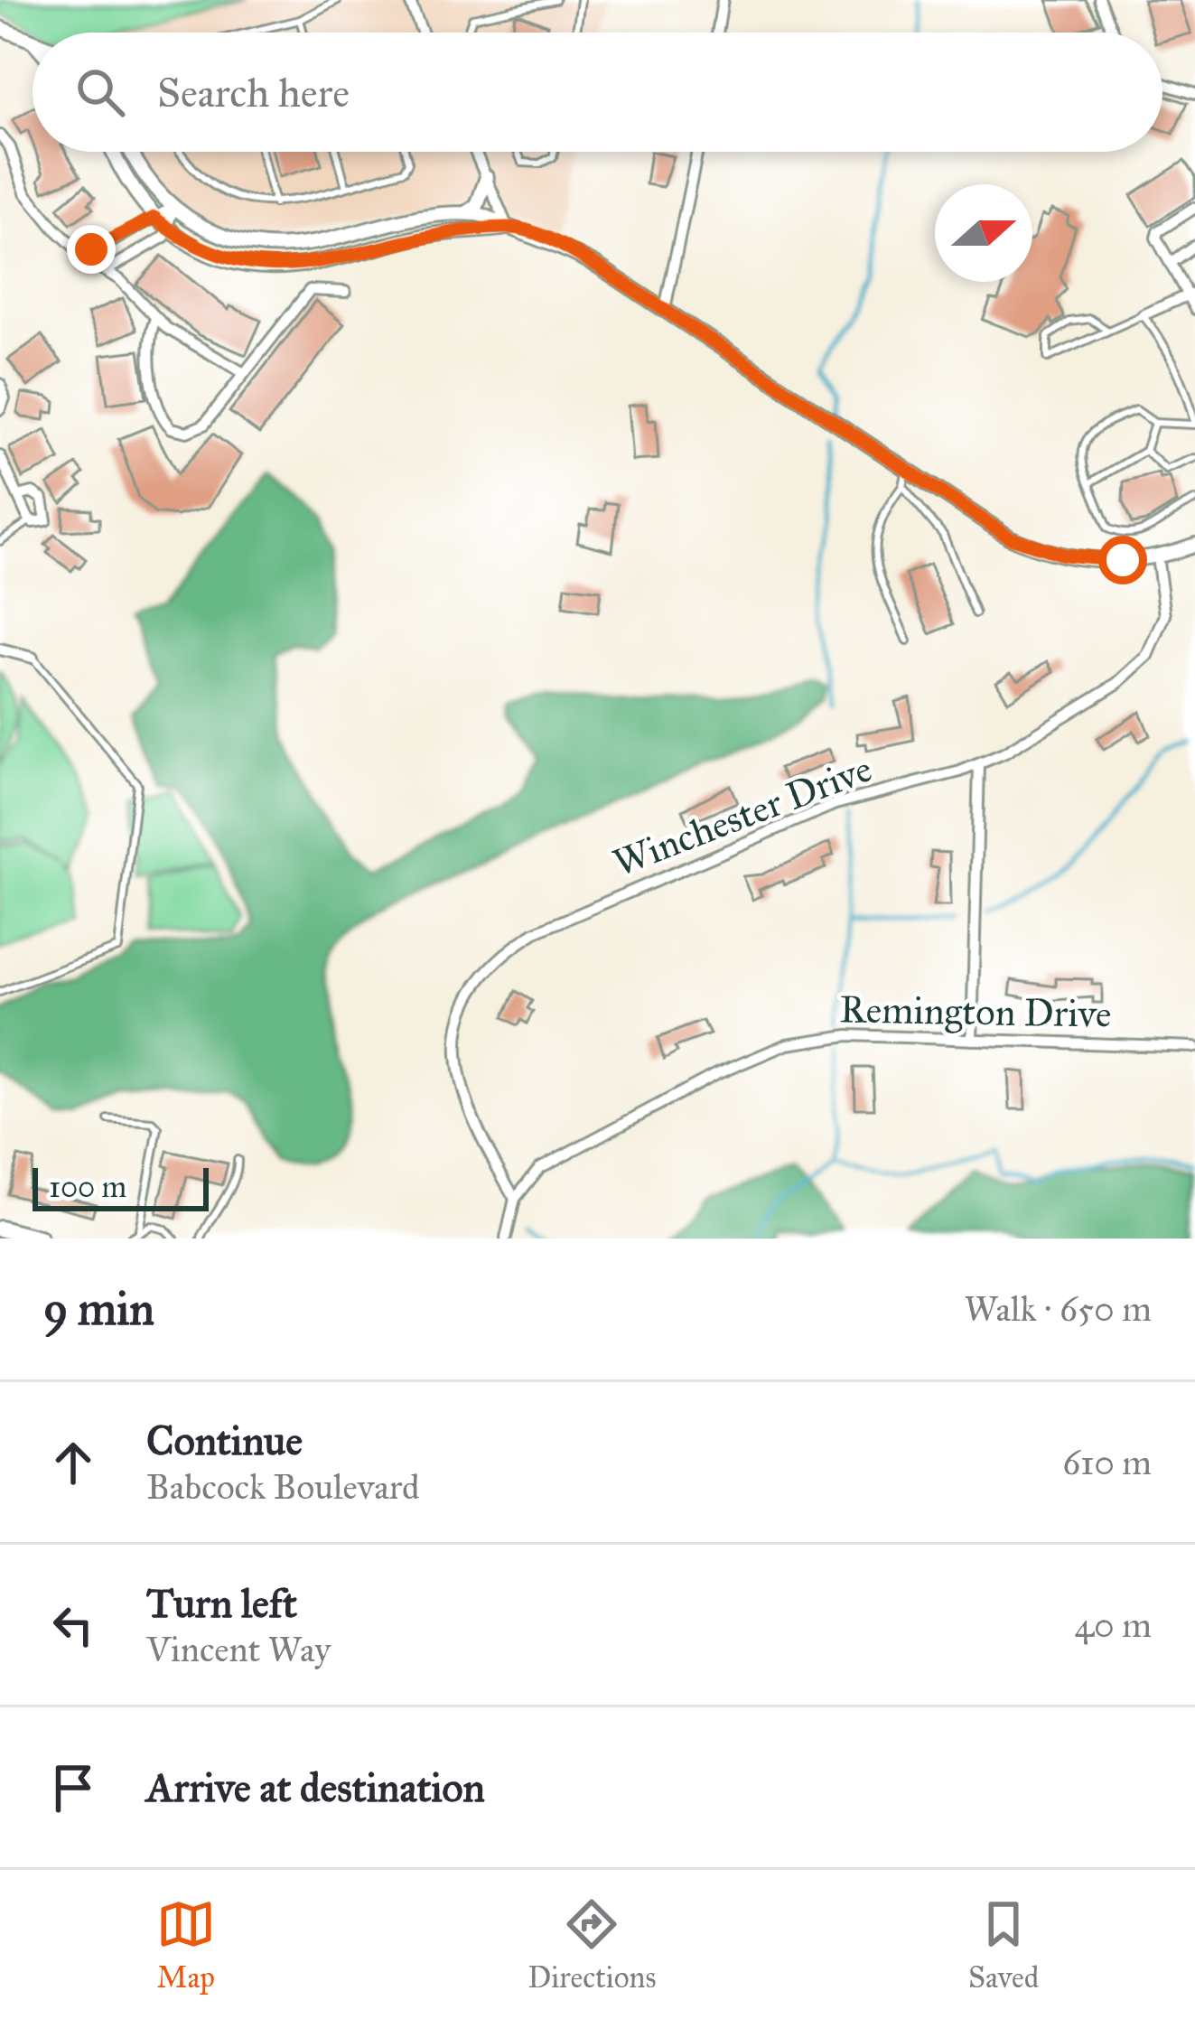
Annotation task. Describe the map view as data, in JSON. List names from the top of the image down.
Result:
{
  "streets": {
    "street": ["Winchester Drive", "Remington Drive"]
  },
  "crossings": [
    ["Winchester Drive", "Remington Drive"]
  ],
  "scale_bar": "100 m",
  "north": "right",
  "page": {
    "search": "Search here",
    "scale": "100 m",
    "heading": ["9 min", "Walk · 650 m"],
    "list": [
      ["Continue", "Babcock Boulevard", "610 m"],
      ["Turn left", "Vincent Way", "40 m"],
      "Arrive at destination"
    ],
    "nav": ["Map", "Directions", "Saved"]
  }
}
